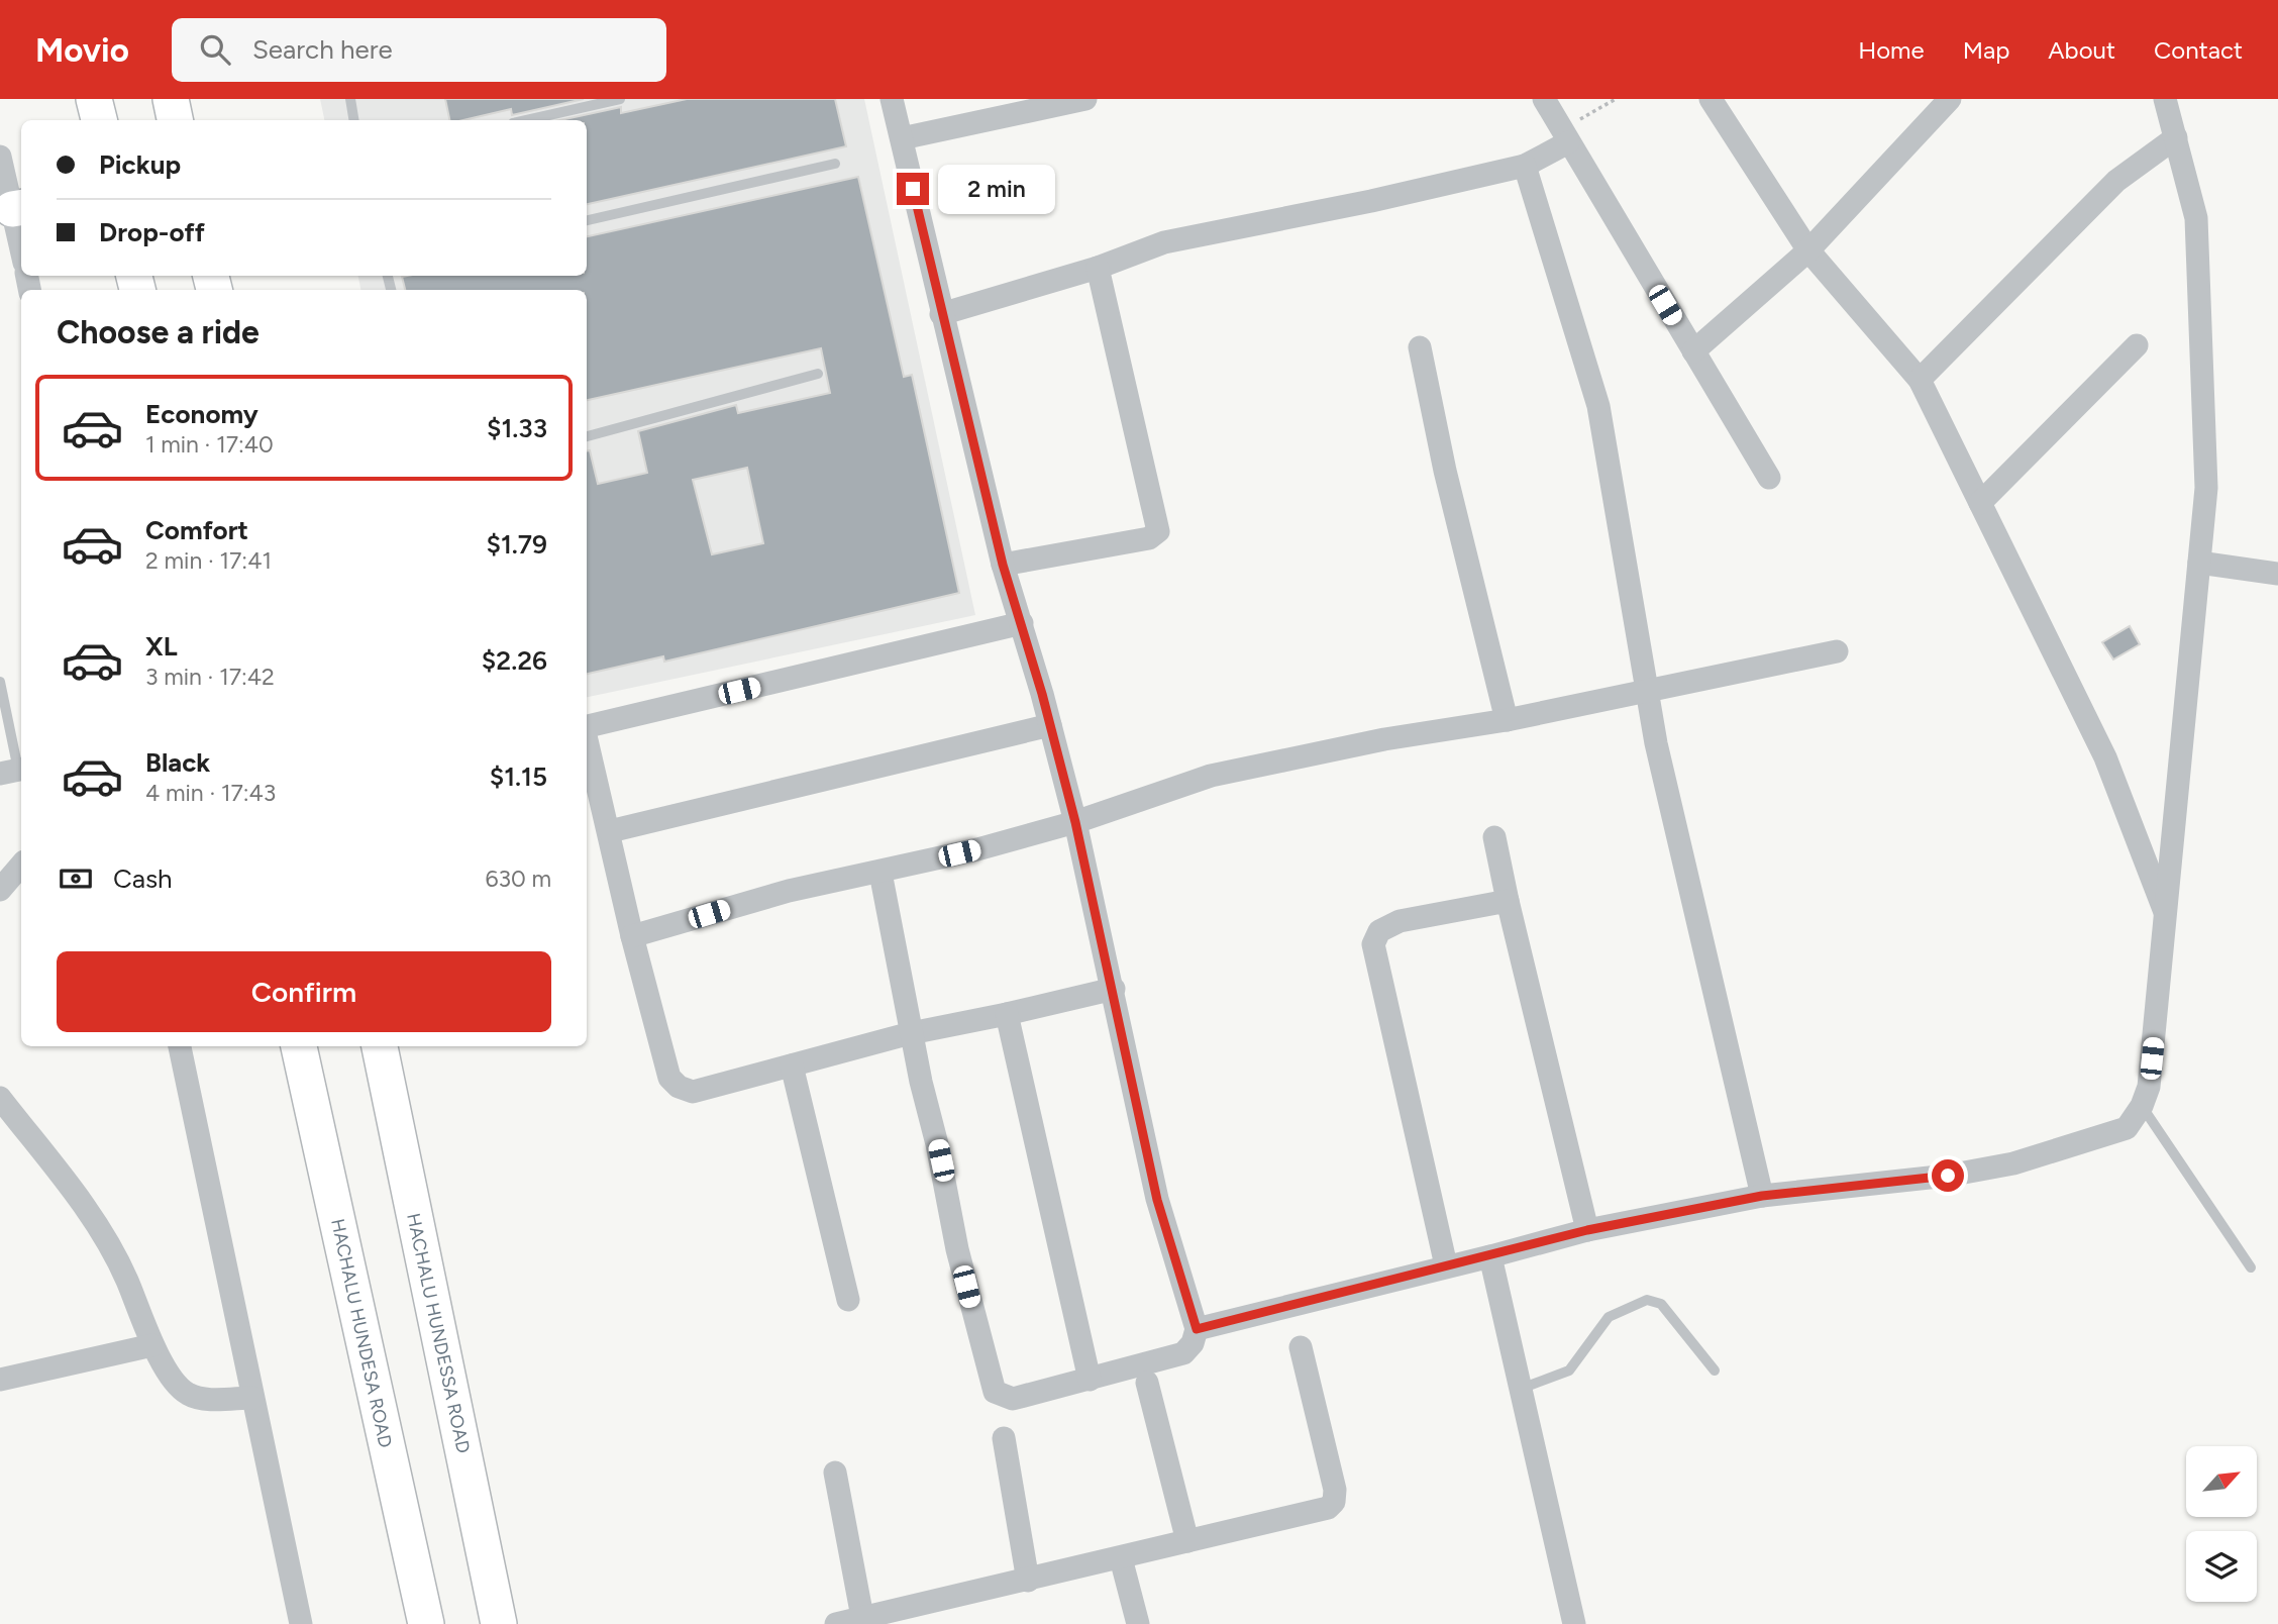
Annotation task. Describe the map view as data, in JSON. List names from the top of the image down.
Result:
{
  "streets": {
    "main road": ["HACHALU HUNDESA ROAD", "HACHALU HUNDESSA ROAD"]
  },
  "north": "top right",
  "page": {
    "header": "Movio",
    "search": "Search here",
    "nav": [
      "Home",
      "Map",
      "About",
      "Contact"
    ],
    "banner": ["Pickup", "Drop-off"],
    "bubble": "2 min",
    "heading": "Choose a ride",
    "list": [
      {
        "name": "Economy",
        "note": "1 min · 17:40",
        "value": "$1.33"
      },
      {
        "name": "Comfort",
        "note": "2 min · 17:41",
        "value": "$1.79"
      },
      {
        "name": "XL",
        "note": "3 min · 17:42",
        "value": "$2.26"
      },
      {
        "name": "Black",
        "note": "4 min · 17:43",
        "value": "$1.15"
      }
    ],
    "pay": ["Cash", "630 m"],
    "buttons": "Confirm"
  }
}
